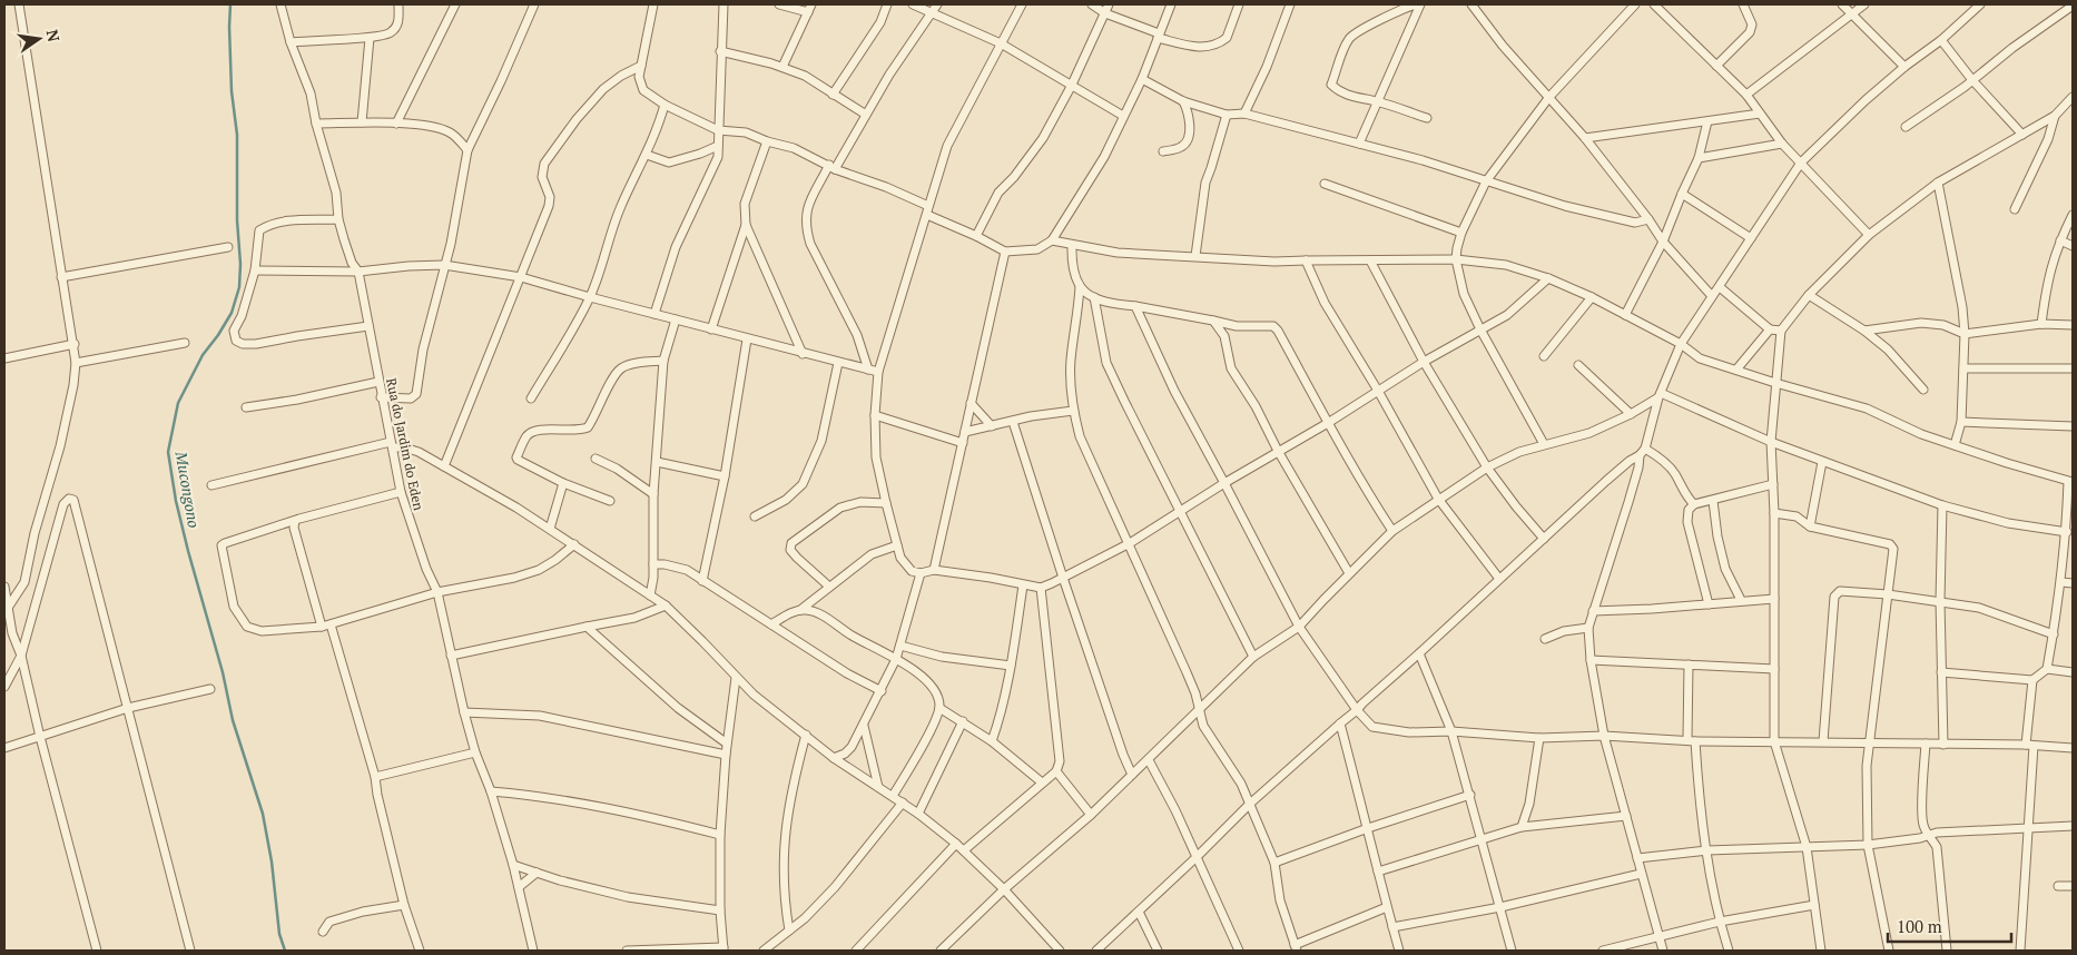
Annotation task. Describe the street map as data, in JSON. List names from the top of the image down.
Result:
{
  "streets": {
    "street": ["Rua do Jardim do Eden"]
  },
  "water": ["Mucongono"],
  "scale_bar": "100 m",
  "north": "right"
}
